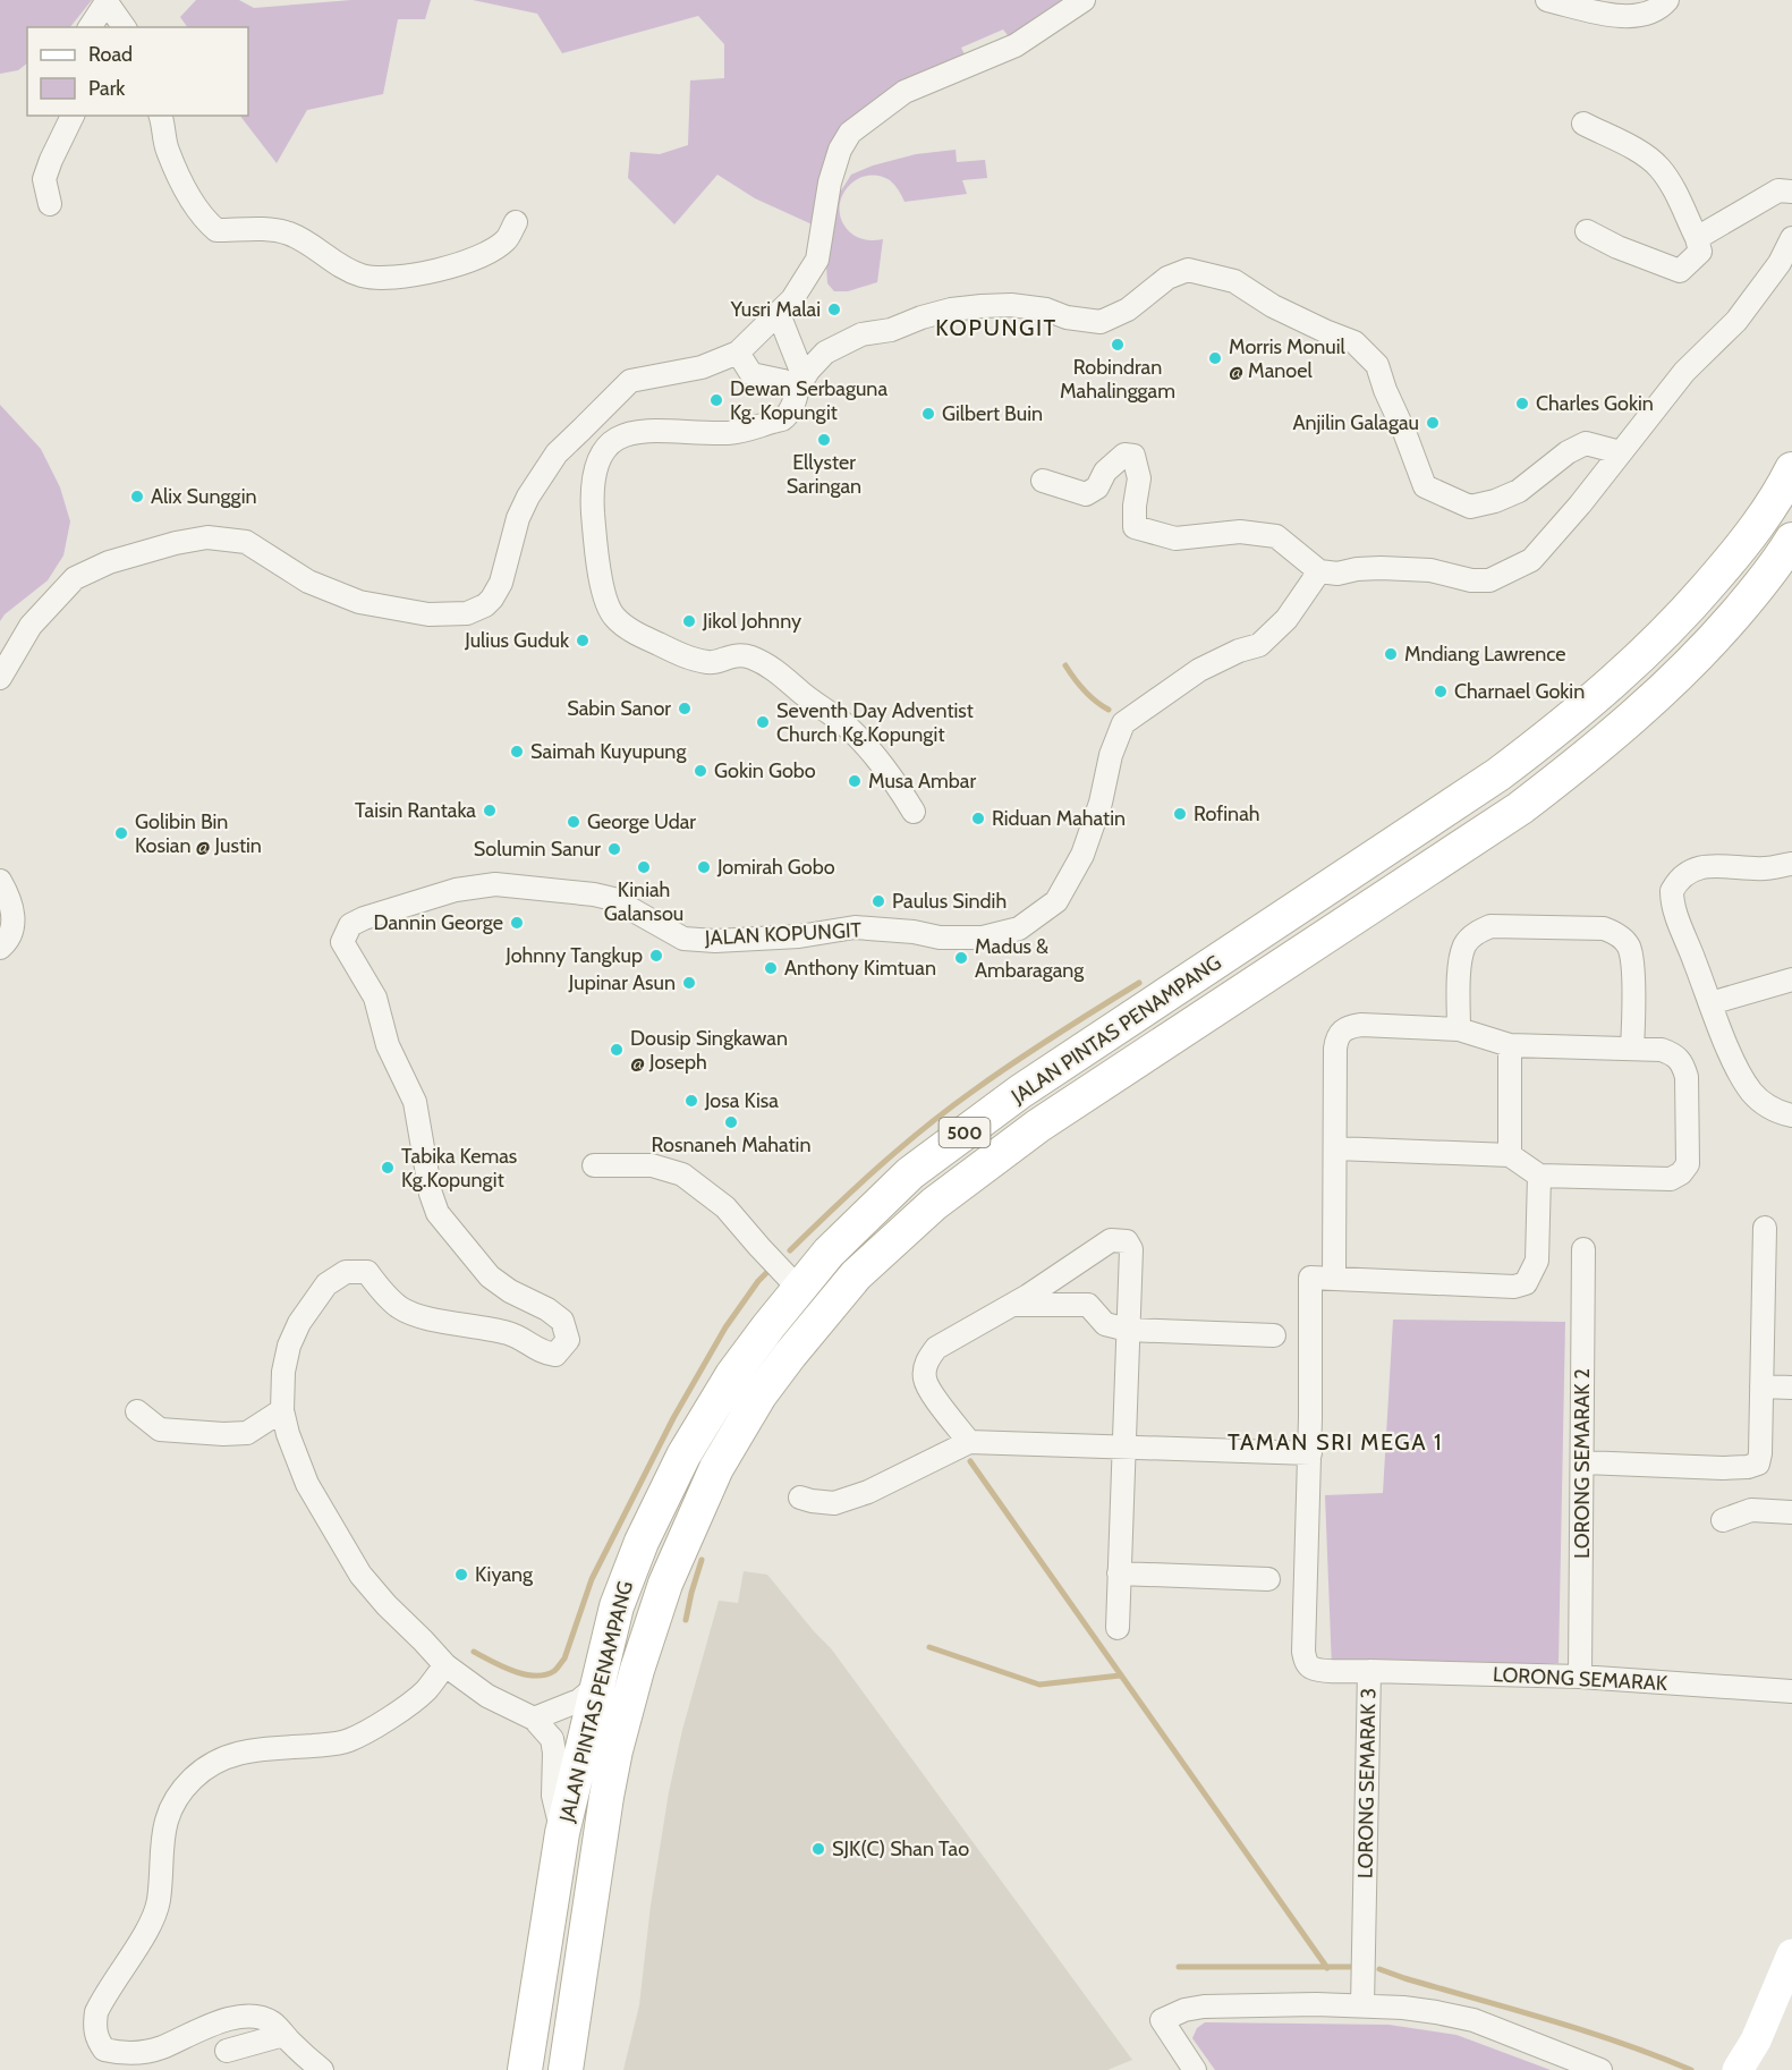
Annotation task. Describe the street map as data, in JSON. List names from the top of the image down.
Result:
{
  "streets": {
    "main road": ["JALAN PINTAS PENAMPANG", "500"],
    "street": [
      "JALAN KOPUNGIT",
      "LORONG SEMARAK 2",
      "LORONG SEMARAK",
      "LORONG SEMARAK 3"
    ]
  },
  "crossings": [
    ["JALAN KOPUNGIT", "JALAN PINTAS PENAMPANG"],
    ["LORONG SEMARAK 2", "LORONG SEMARAK"],
    ["LORONG SEMARAK", "LORONG SEMARAK 3"]
  ],
  "districts": ["KOPUNGIT", "TAMAN SRI MEGA 1"],
  "places": [
    "Yusri Malai",
    "Robindran Mahalinggam",
    "Morris Monuil @ Manoel",
    "Dewan Serbaguna Kg. Kopungit",
    "Charles Gokin",
    "Gilbert Buin",
    "Anjilin Galagau",
    "Ellyster Saringan",
    "Alix Sunggin",
    "Jikol Johnny",
    "Julius Guduk",
    "Mndiang Lawrence",
    "Charnael Gokin",
    "Sabin Sanor",
    "Seventh Day Adventist Church Kg.Kopungit",
    "Saimah Kuyupung",
    "Gokin Gobo",
    "Musa Ambar",
    "Taisin Rantaka",
    "Rofinah",
    "Riduan Mahatin",
    "George Udar",
    "Golibin Bin Kosian @ Justin",
    "Solumin Sanur",
    "Kiniah Galansou",
    "Jomirah Gobo",
    "Paulus Sindih",
    "Dannin George",
    "Johnny Tangkup",
    "Madus & Ambaragang",
    "Anthony Kimtuan",
    "Jupinar Asun",
    "Dousip Singkawan @ Joseph",
    "Josa Kisa",
    "Rosnaneh Mahatin",
    "Tabika Kemas Kg.Kopungit",
    "Kiyang",
    "SJK(C) Shan Tao"
  ],
  "legend": ["Road", "Park"]
}
